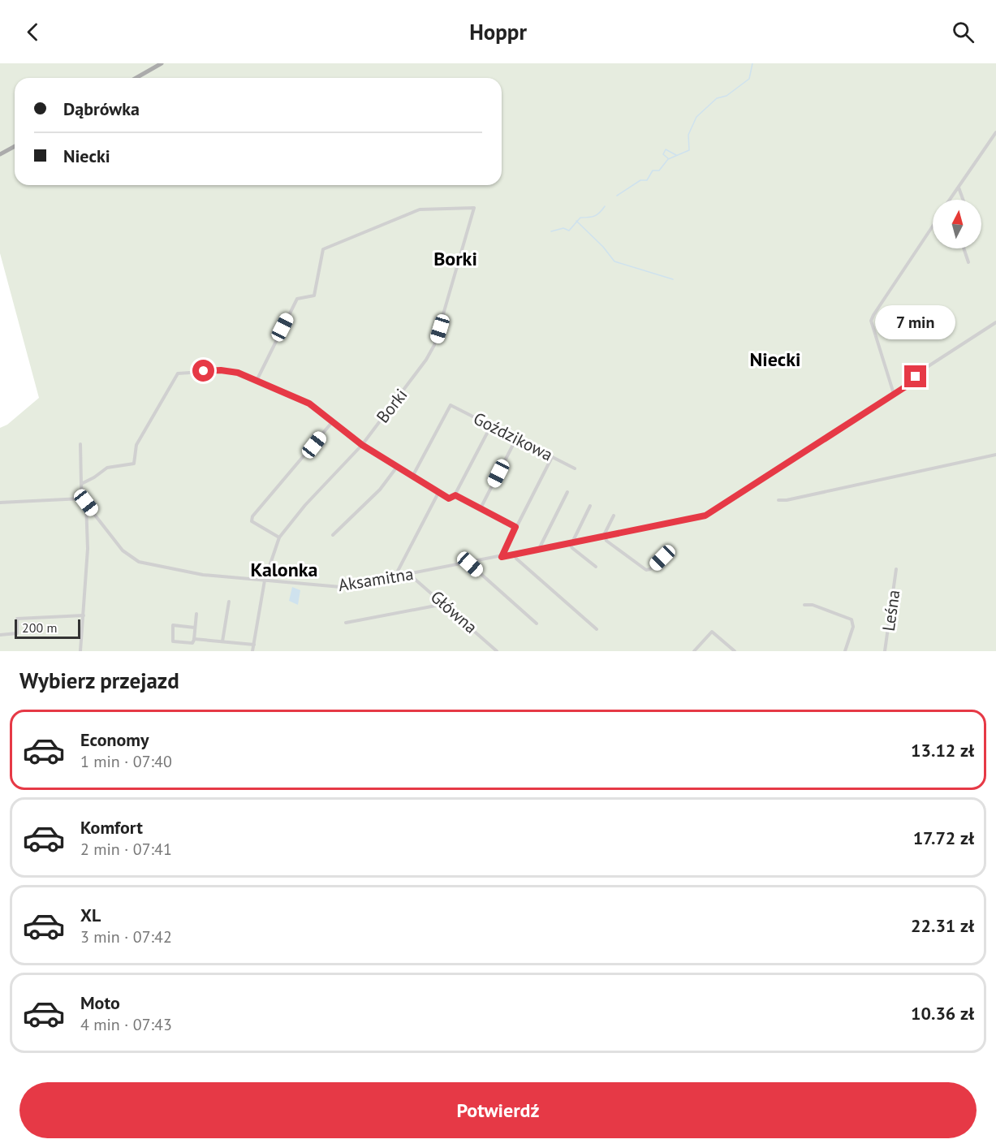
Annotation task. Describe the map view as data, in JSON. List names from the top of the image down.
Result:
{
  "streets": {
    "street": [
      "Borki",
      "Goździkowa",
      "Aksamitna",
      "Leśna",
      "Główna"
    ]
  },
  "crossings": [
    ["Borki", "Aksamitna"],
    ["Aksamitna", "Główna"]
  ],
  "districts": ["Borki", "Niecki", "Kalonka"],
  "scale_bar": "200 m",
  "north": "top",
  "page": {
    "header": "Hoppr",
    "banner": ["Dąbrówka", "Niecki"],
    "bubble": "7 min",
    "scale": "200 m",
    "heading": "Wybierz przejazd",
    "list": [
      {
        "name": "Economy",
        "note": "1 min · 07:40",
        "value": "13.12 zł"
      },
      {
        "name": "Komfort",
        "note": "2 min · 07:41",
        "value": "17.72 zł"
      },
      {
        "name": "XL",
        "note": "3 min · 07:42",
        "value": "22.31 zł"
      },
      {
        "name": "Moto",
        "note": "4 min · 07:43",
        "value": "10.36 zł"
      }
    ],
    "buttons": "Potwierdź"
  }
}
